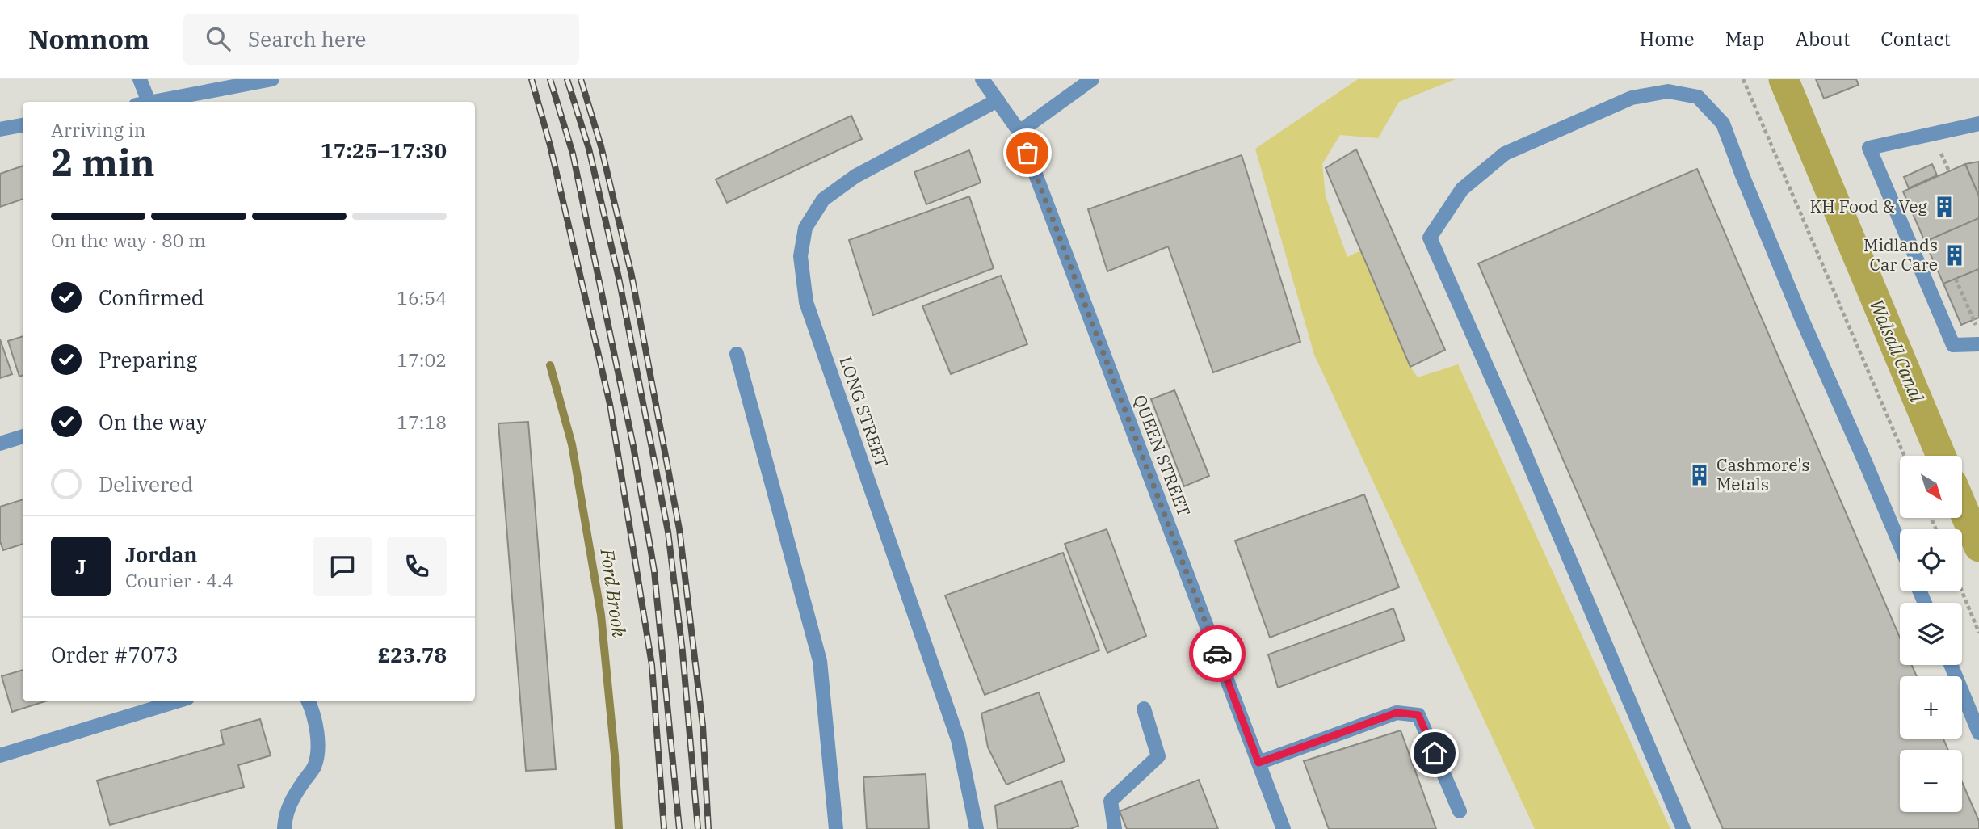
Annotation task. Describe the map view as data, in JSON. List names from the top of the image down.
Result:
{
  "streets": {
    "street": ["LONG STREET", "QUEEN STREET"]
  },
  "crossings": [
    ["LONG STREET", "QUEEN STREET"]
  ],
  "water": ["Walsall Canal", "Ford Brook"],
  "places": {
    "building": ["KH Food & Veg", "Midlands Car Care", "Cashmore's Metals"]
  },
  "north": "bottom right",
  "page": {
    "header": "Nomnom",
    "search": "Search here",
    "nav": [
      "Home",
      "Map",
      "About",
      "Contact"
    ],
    "heading": ["2 min", "Arriving in", "17:25–17:30"],
    "panel": [
      "Jordan",
      "Courier · 4.4",
      "Order #7073",
      "£23.78"
    ],
    "bar": "On the way · 80 m",
    "list": [
      ["Confirmed", "16:54"],
      ["Preparing", "17:02"],
      ["On the way", "17:18"],
      "Delivered"
    ],
    "map_buttons": ["+", "−"],
    "round": "J"
  }
}
